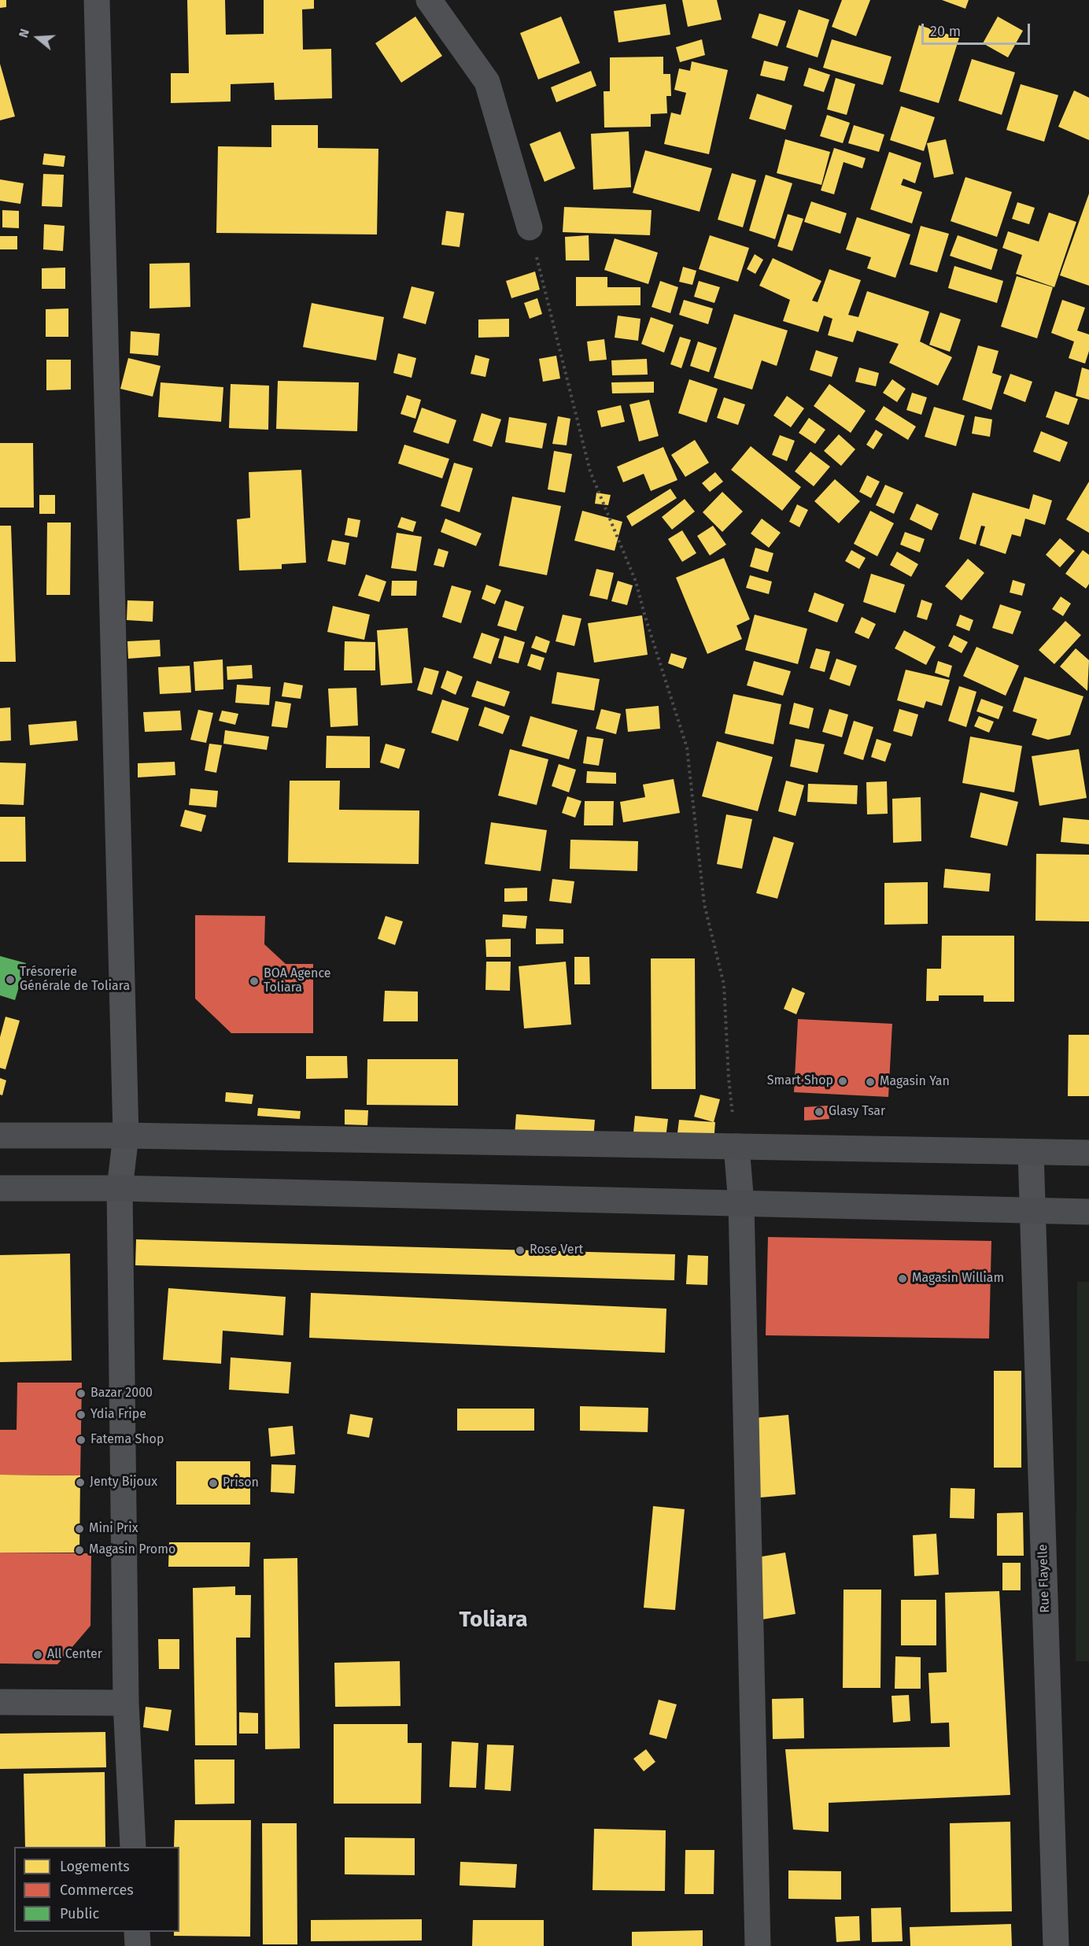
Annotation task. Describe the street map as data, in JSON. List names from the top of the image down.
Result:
{
  "streets": {
    "street": ["Rue Flayelle"]
  },
  "districts": ["Toliara"],
  "places": [
    "Trésorerie Générale de Toliara",
    "BOA Agence Toliara",
    "Smart Shop",
    "Magasin Yan",
    "Glasy Tsar",
    "Rose Vert",
    "Magasin William",
    "Bazar 2000",
    "Ydia Fripe",
    "Fatema Shop",
    "Jenty Bijoux",
    "Prison",
    "Mini Prix",
    "Magasin Promo",
    "All Center"
  ],
  "legend": ["Logements", "Commerces", "Public"],
  "scale_bar": "20 m",
  "north": "left"
}
